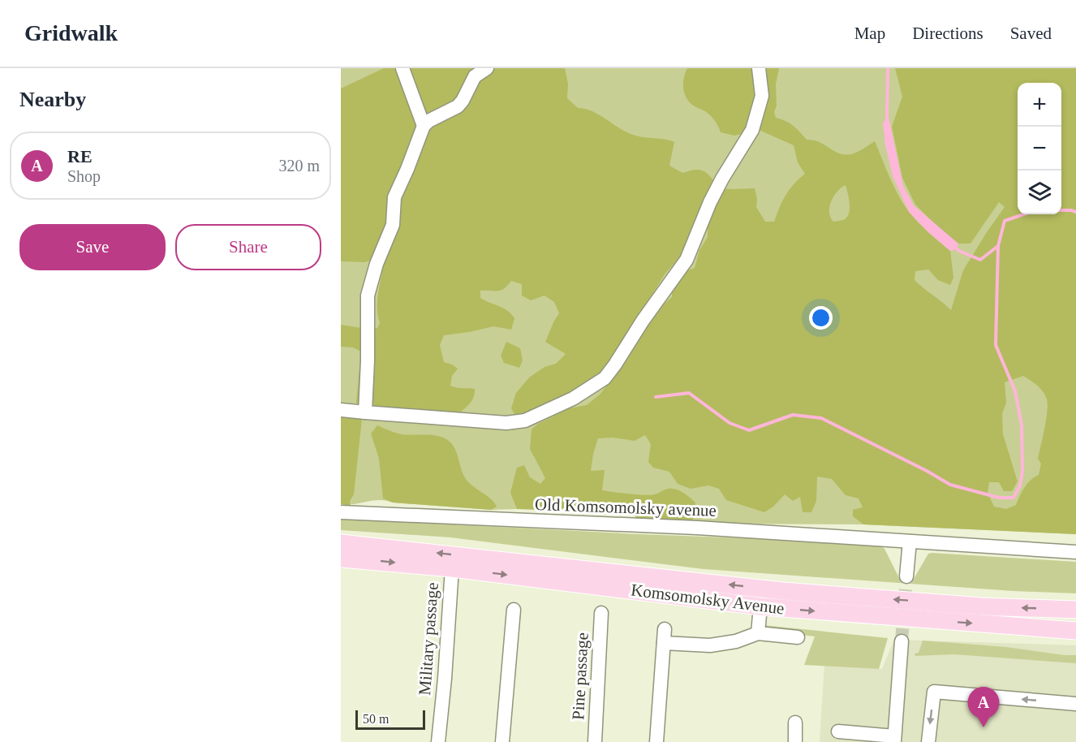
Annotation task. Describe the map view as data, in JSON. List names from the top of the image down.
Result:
{
  "streets": {
    "main road": ["Komsomolsky Avenue"],
    "street": ["Old Komsomolsky avenue", "Military passage", "Pine passage"]
  },
  "crossings": [
    ["Komsomolsky Avenue", "Military passage"]
  ],
  "scale_bar": "50 m",
  "page": {
    "header": "Gridwalk",
    "nav": ["Map", "Directions", "Saved"],
    "heading": "Nearby",
    "map_buttons": ["+", "−"],
    "list": [
      {
        "mark": "A",
        "name": "RE",
        "note": "Shop",
        "value": "320 m"
      }
    ],
    "buttons": ["Save", "Share"],
    "pins": "A",
    "scale": "50 m"
  }
}
